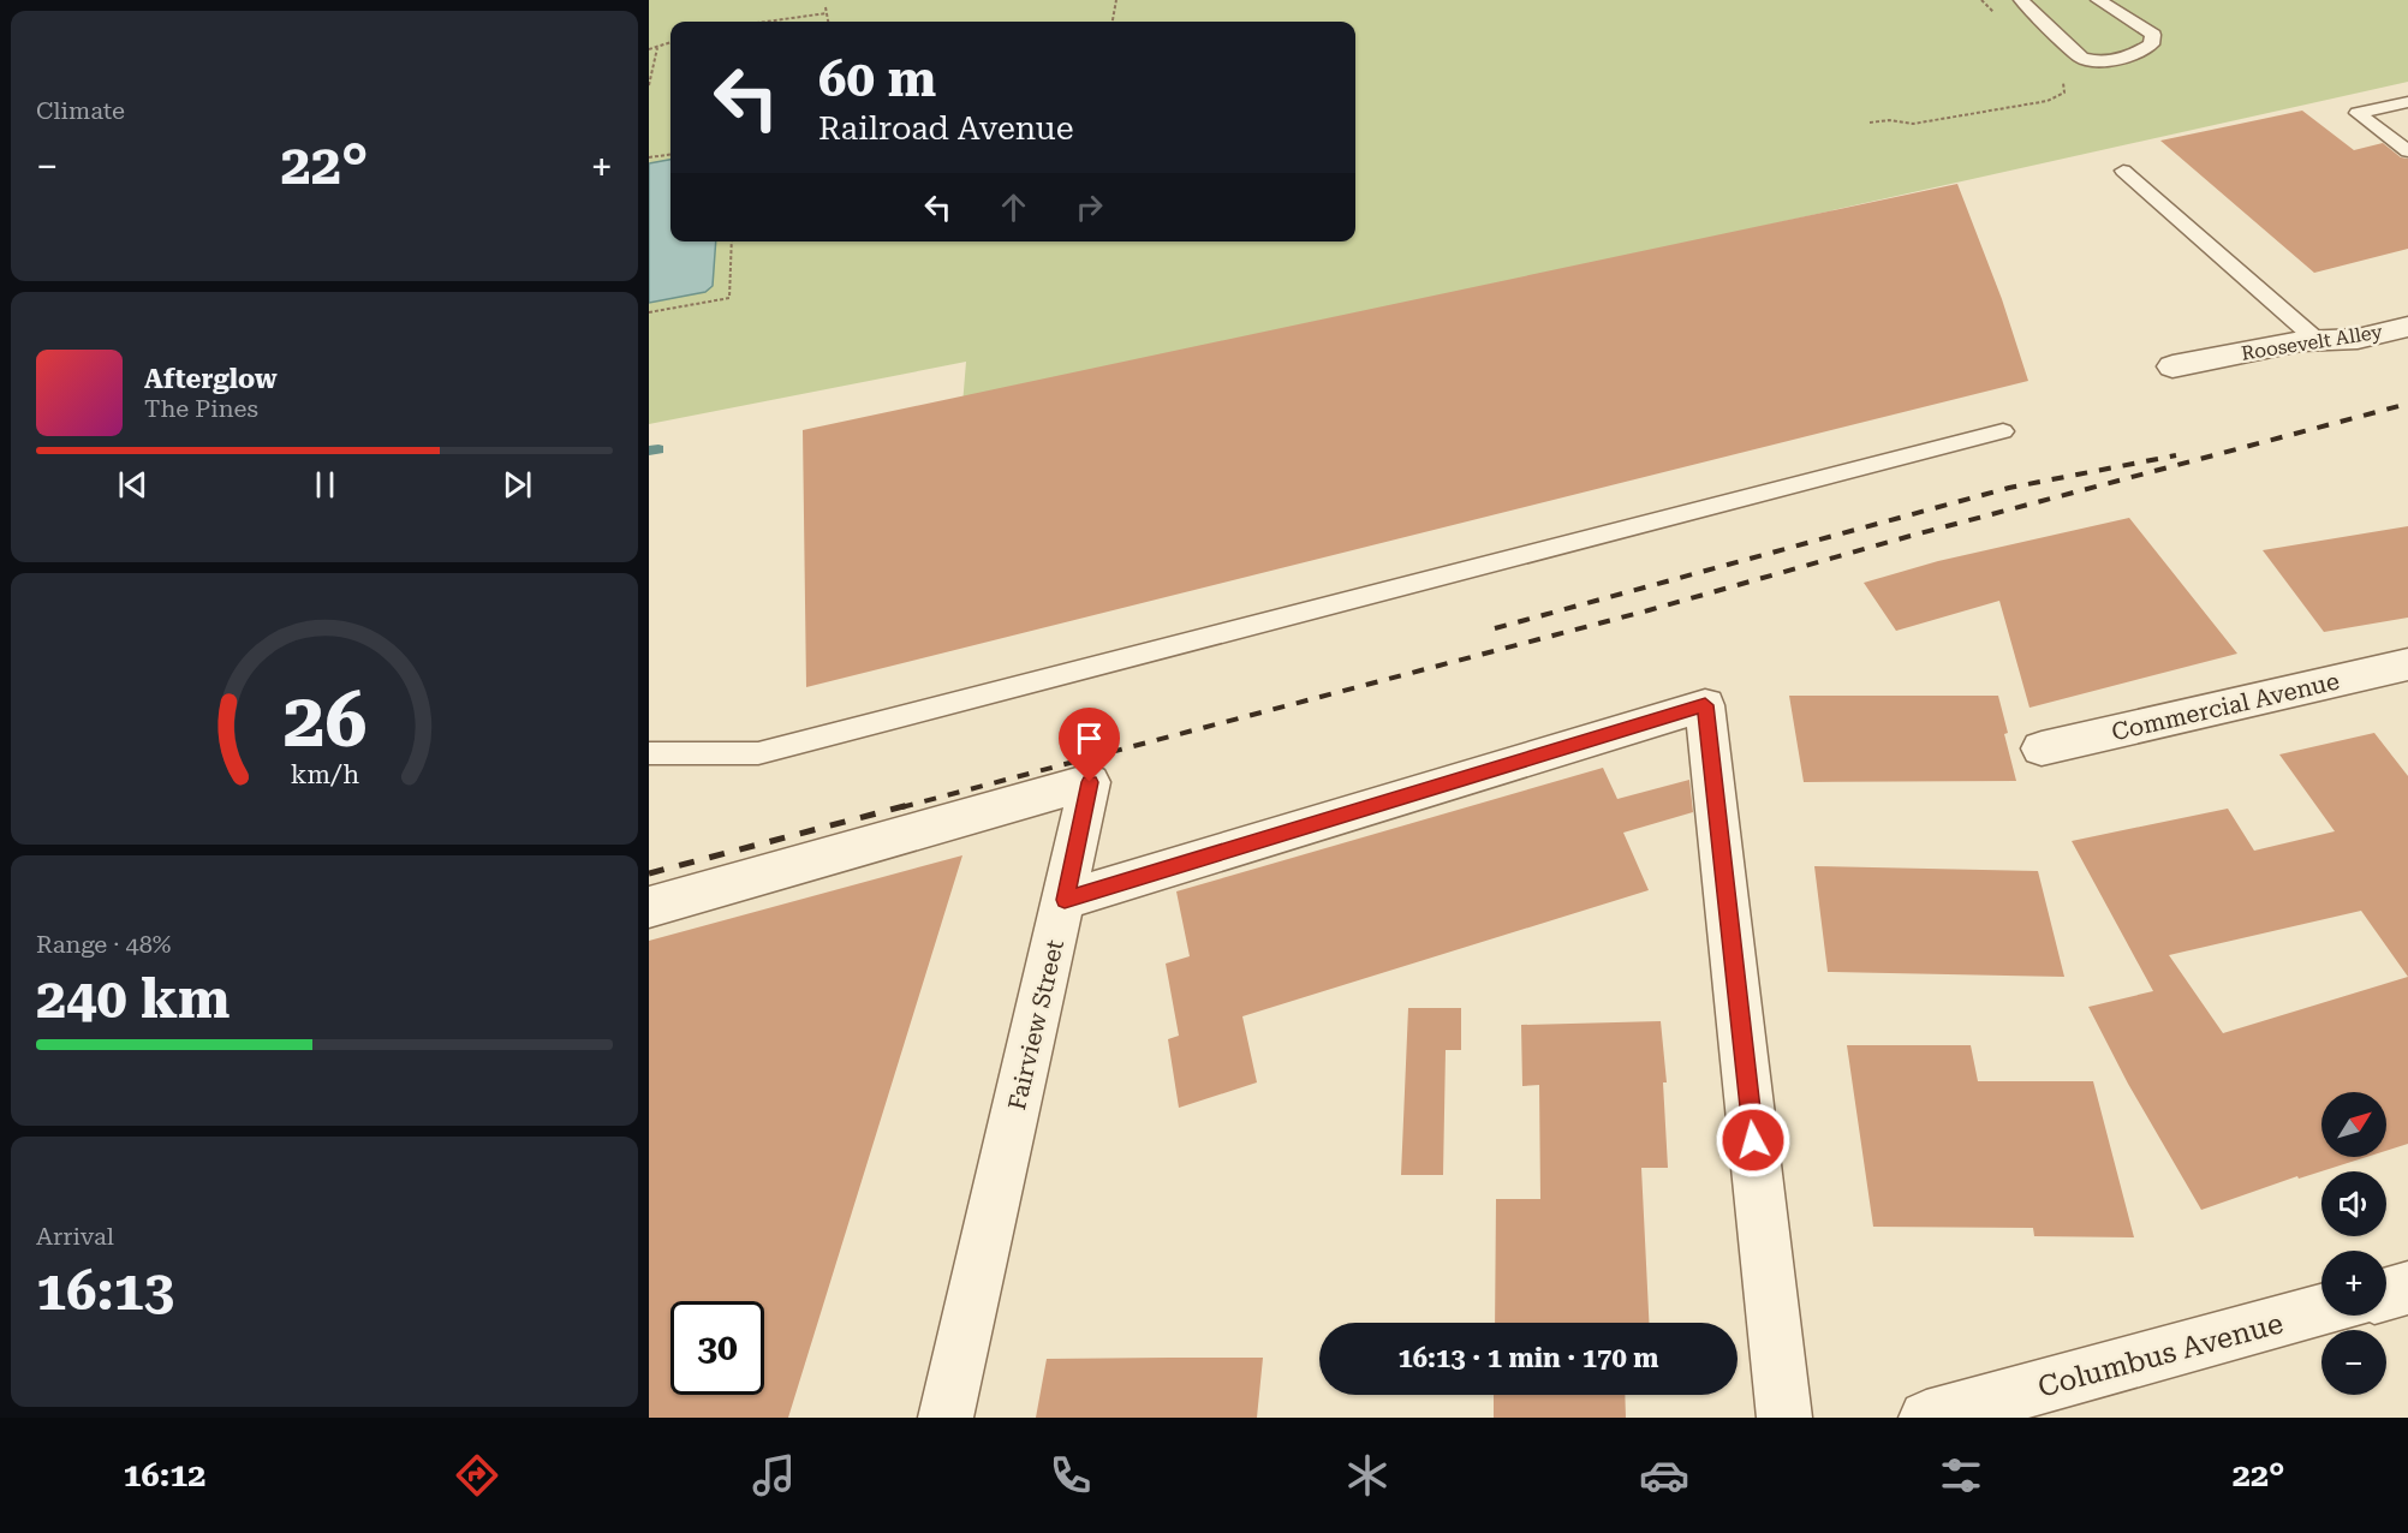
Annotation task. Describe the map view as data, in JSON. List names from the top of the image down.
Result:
{
  "streets": {
    "street": [
      "Roosevelt Alley",
      "Commercial Avenue",
      "Fairview Street",
      "Columbus Avenue"
    ]
  },
  "north": "top right",
  "page": {
    "tile": [
      "Climate",
      ["Range · 48%", "240 km"],
      ["Arrival", "16:13"]
    ],
    "turn": ["60 m", "Railroad Avenue"],
    "heat": ["−", "22°", "+"],
    "song": ["Afterglow", "The Pines"],
    "map_buttons": ["+", "−"],
    "limit": "30",
    "trip": "16:13 · 1 min · 170 m",
    "tabs": ["16:12", "22°"],
    "gauge": ["26", "km/h"]
  }
}
